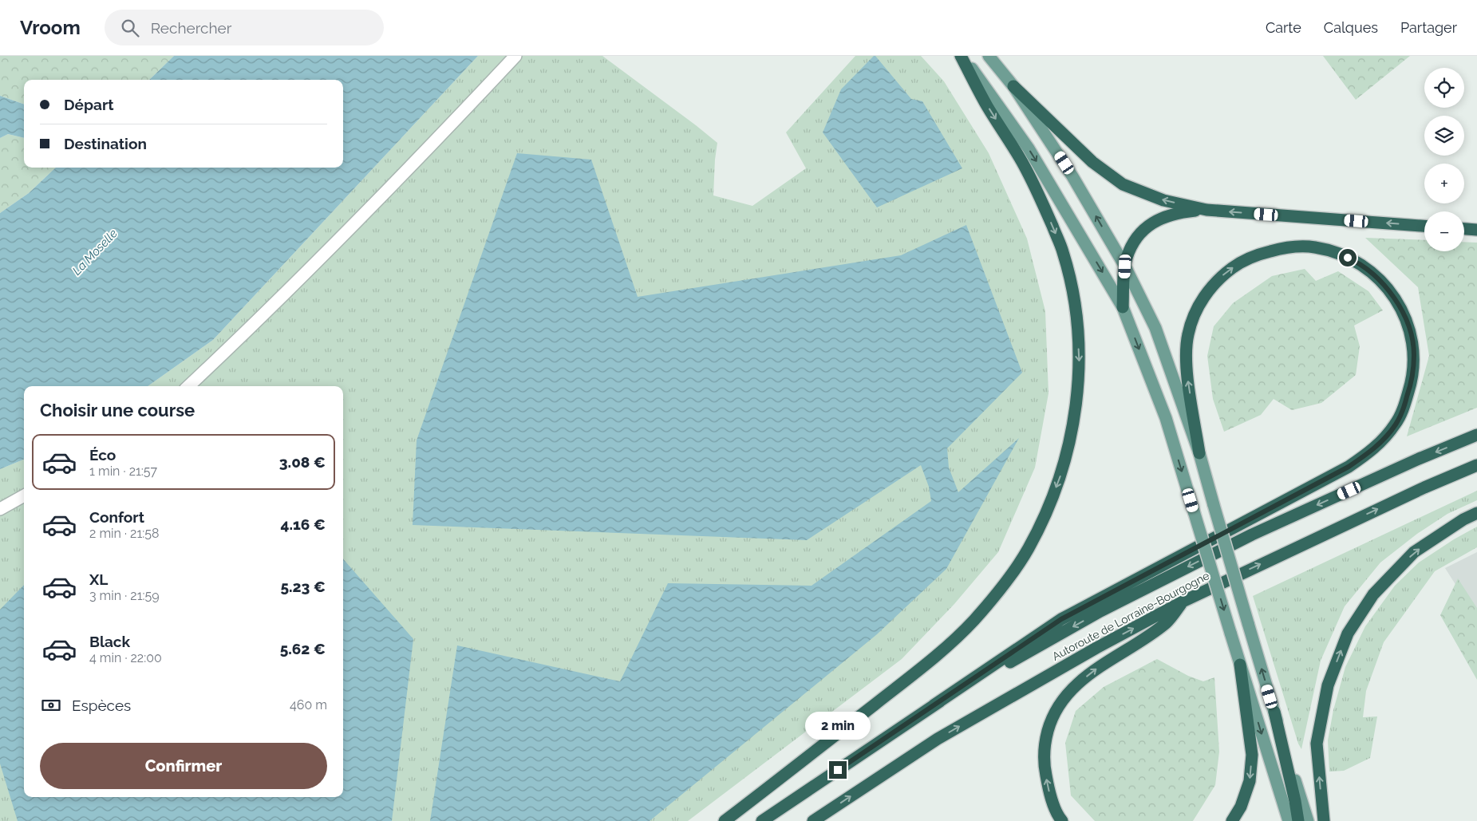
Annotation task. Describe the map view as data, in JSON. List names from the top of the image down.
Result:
{
  "streets": {
    "highway": ["Autoroute de Lorraine-Bourgogne"]
  },
  "water": ["La Moselle"],
  "page": {
    "header": "Vroom",
    "search": "Rechercher",
    "nav": ["Carte", "Calques", "Partager"],
    "map_buttons": ["+", "−"],
    "banner": ["Départ", "Destination"],
    "heading": "Choisir une course",
    "list": [
      {
        "name": "Éco",
        "note": "1 min · 21:57",
        "value": "3.08 €"
      },
      {
        "name": "Confort",
        "note": "2 min · 21:58",
        "value": "4.16 €"
      },
      {
        "name": "XL",
        "note": "3 min · 21:59",
        "value": "5.23 €"
      },
      {
        "name": "Black",
        "note": "4 min · 22:00",
        "value": "5.62 €"
      }
    ],
    "pay": ["Espèces", "460 m"],
    "bubble": "2 min",
    "buttons": "Confirmer"
  }
}
